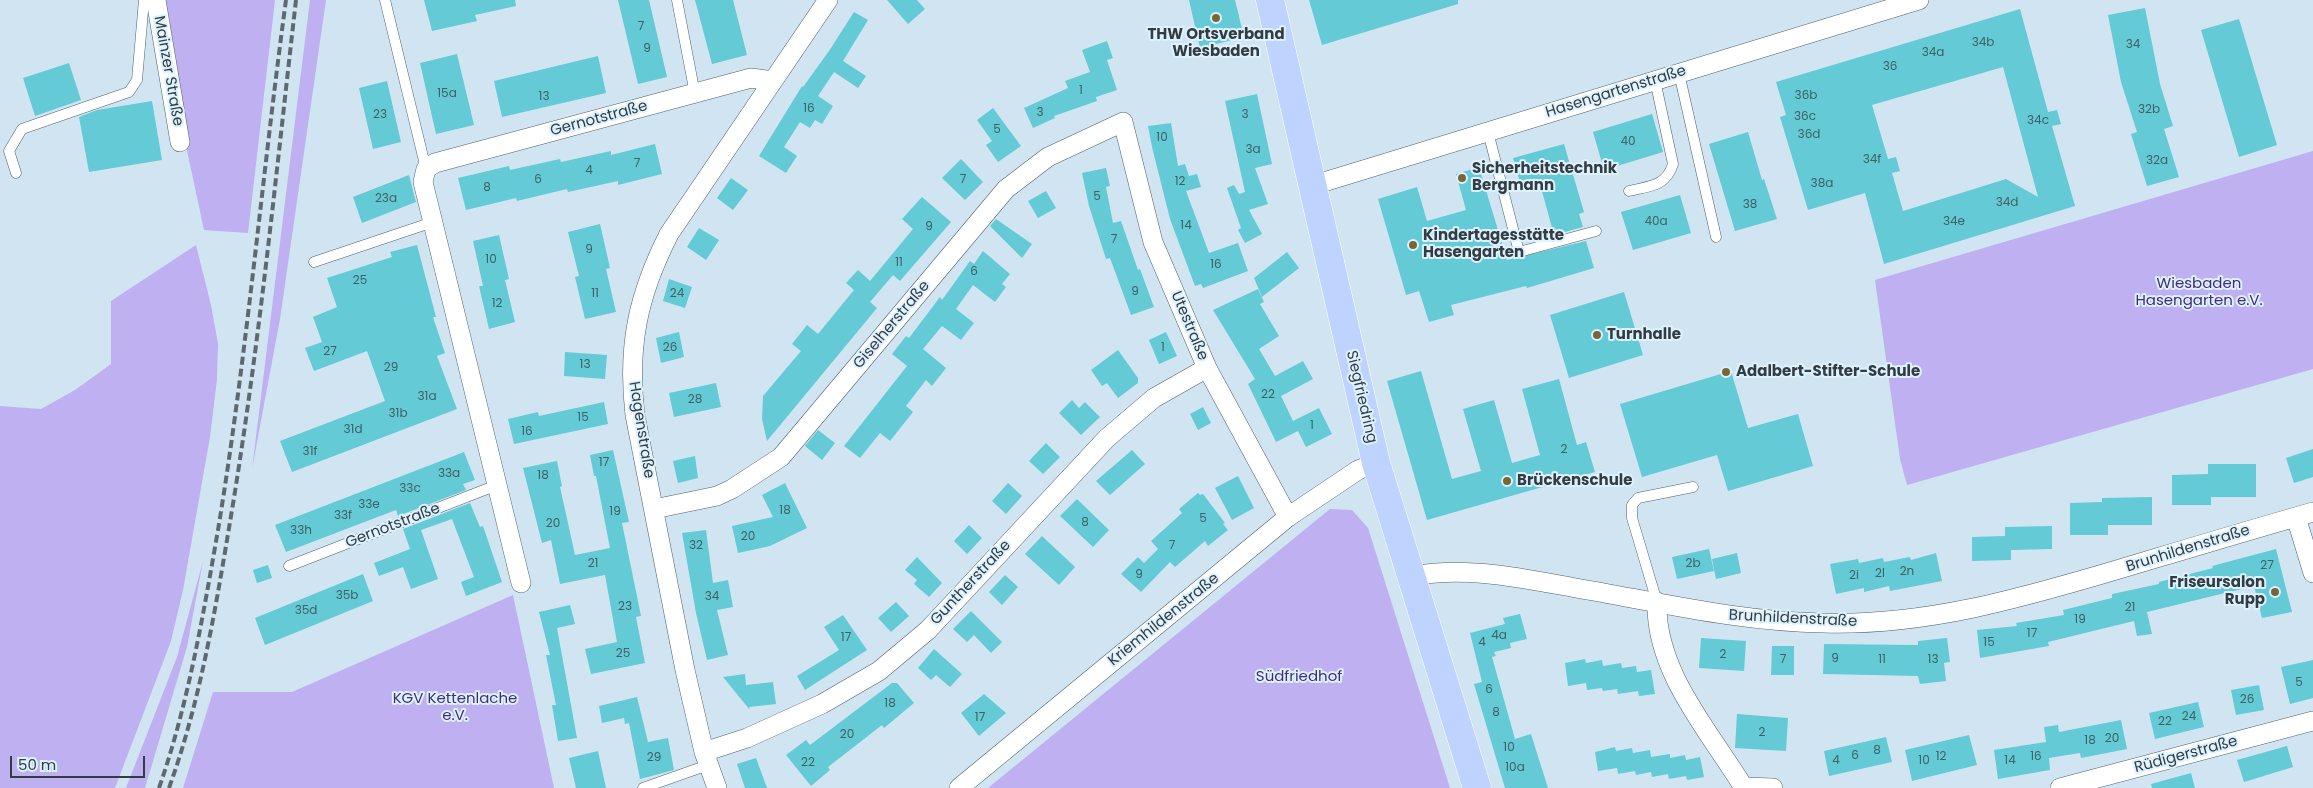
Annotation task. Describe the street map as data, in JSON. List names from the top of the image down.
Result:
{
  "streets": {
    "main road": ["Siegfriedring"],
    "street": [
      "Mainzer Straße",
      "Hasengartenstraße",
      "Gernotstraße",
      "Giselherstraße",
      "Utestraße",
      "Hagenstraße",
      "Brunhildenstraße",
      "Guntherstraße",
      "Kriemhildenstraße",
      "Rüdigerstraße"
    ]
  },
  "crossings": [
    ["Hasengartenstraße", "Siegfriedring"],
    ["Gernotstraße", "Hagenstraße"],
    ["Giselherstraße", "Utestraße"],
    ["Giselherstraße", "Hagenstraße"],
    ["Utestraße", "Guntherstraße"],
    ["Utestraße", "Kriemhildenstraße"],
    ["Siegfriedring", "Brunhildenstraße"],
    ["Siegfriedring", "Kriemhildenstraße"],
    ["Hagenstraße", "Guntherstraße"]
  ],
  "parks": ["Wiesbaden Hasengarten e.V.", "Südfriedhof", "KGV Kettenlache e.V."],
  "places": [
    "THW Ortsverband Wiesbaden",
    "Sicherheitstechnik Bergmann",
    "Kindertagesstätte Hasengarten",
    "Turnhalle",
    "Adalbert-Stifter-Schule",
    "Brückenschule",
    "Friseursalon Rupp"
  ],
  "house_numbers": [
    "7",
    "34b",
    "34",
    "9",
    "34a",
    "36",
    "1",
    "15a",
    "36b",
    "13",
    "16",
    "32b",
    "3",
    "23",
    "3",
    "36c",
    "34c",
    "5",
    "36d",
    "10",
    "40",
    "3a",
    "34f",
    "32a",
    "7",
    "4",
    "6",
    "7",
    "12",
    "38a",
    "8",
    "5",
    "23a",
    "34d",
    "38",
    "40a",
    "34e",
    "14",
    "9",
    "7",
    "9",
    "10",
    "11",
    "16",
    "6",
    "25",
    "9",
    "11",
    "24",
    "12",
    "26",
    "1",
    "27",
    "13",
    "29",
    "22",
    "31a",
    "28",
    "31b",
    "15",
    "1",
    "31d",
    "16",
    "2",
    "31f",
    "17",
    "33a",
    "18",
    "33c",
    "33e",
    "18",
    "19",
    "33f",
    "5",
    "8",
    "20",
    "33h",
    "20",
    "32",
    "7",
    "21",
    "2b",
    "27",
    "2n",
    "2l",
    "9",
    "2i",
    "35b",
    "34",
    "23",
    "21",
    "35d",
    "19",
    "17",
    "4a",
    "17",
    "4",
    "15",
    "25",
    "2",
    "9",
    "7",
    "11",
    "13",
    "5",
    "6",
    "26",
    "18",
    "8",
    "24",
    "17",
    "22",
    "2",
    "20",
    "20",
    "18",
    "10",
    "8",
    "6",
    "12",
    "16",
    "29",
    "4",
    "10",
    "14",
    "22",
    "10a"
  ],
  "scale_bar": "50 m"
}
